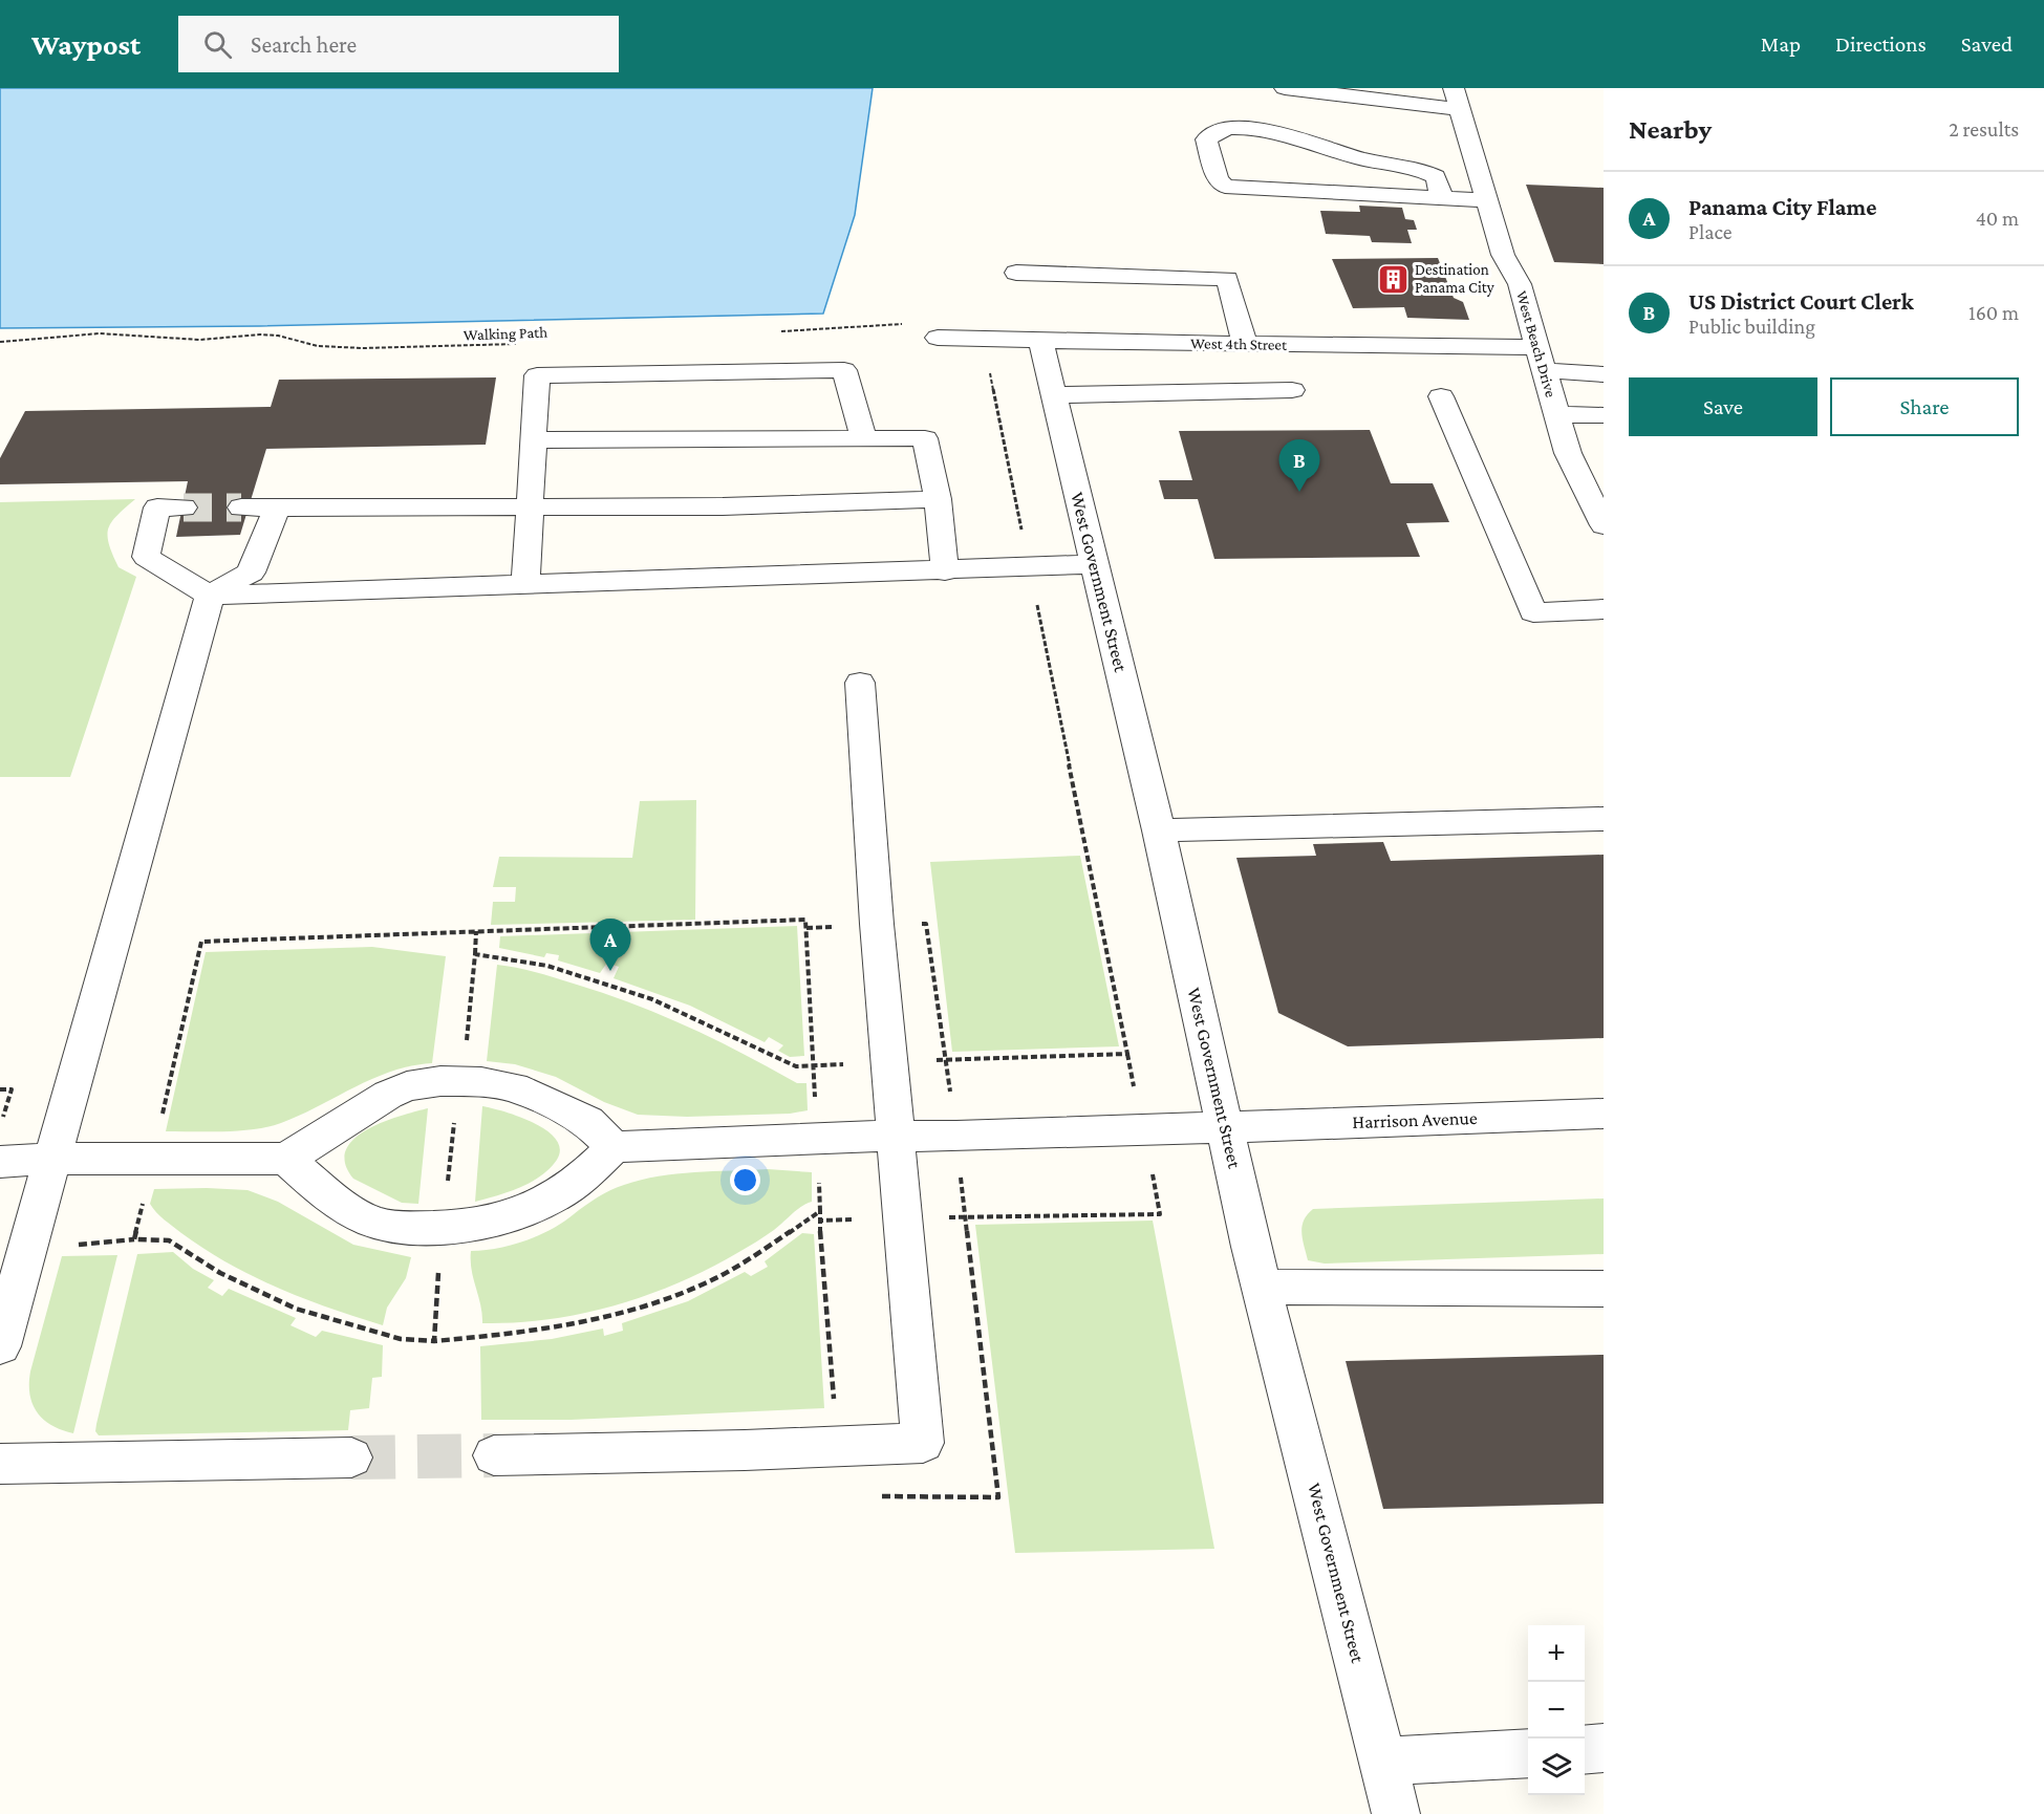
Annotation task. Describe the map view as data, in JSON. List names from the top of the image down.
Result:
{
  "streets": {
    "street": [
      "West 4th Street",
      "West Beach Drive",
      "West Government Street",
      "Harrison Avenue"
    ],
    "path": ["Walking Path"]
  },
  "crossings": [
    ["West 4th Street", "West Beach Drive"],
    ["West 4th Street", "West Government Street"],
    ["West Government Street", "Harrison Avenue"]
  ],
  "places": {
    "building": ["Destination Panama City"]
  },
  "page": {
    "header": "Waypost",
    "search": "Search here",
    "nav": ["Map", "Directions", "Saved"],
    "heading": ["Nearby", "2 results"],
    "list": [
      {
        "mark": "A",
        "name": "Panama City Flame",
        "note": "Place",
        "value": "40 m"
      },
      {
        "mark": "B",
        "name": "US District Court Clerk",
        "note": "Public building",
        "value": "160 m"
      }
    ],
    "buttons": ["Save", "Share"],
    "pins": ["B", "A"],
    "map_buttons": ["+", "−"]
  }
}
